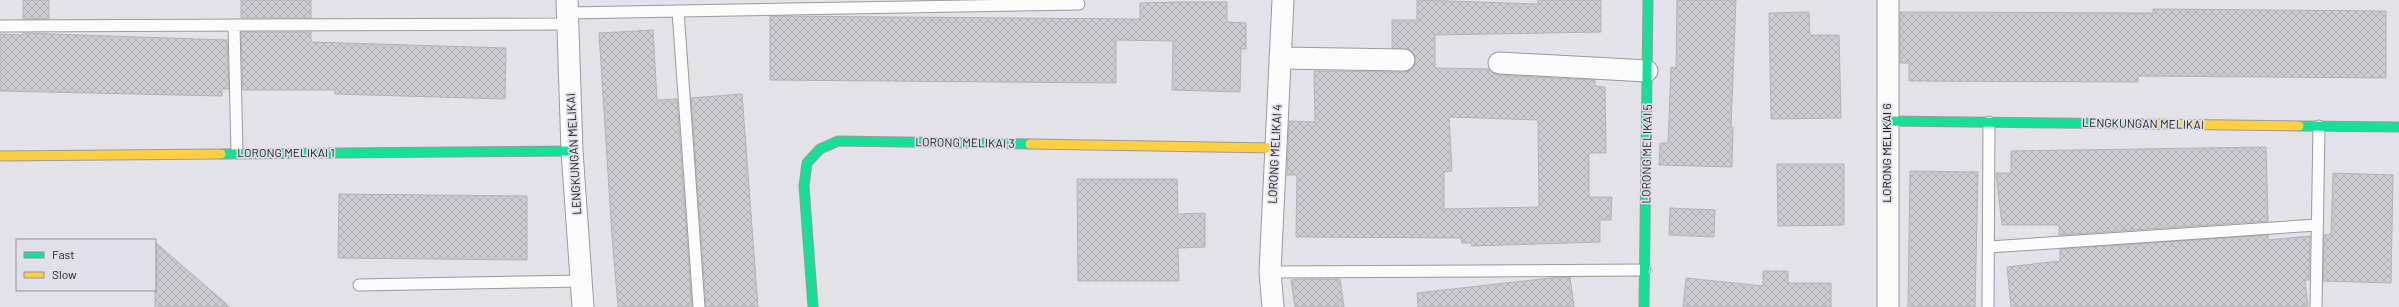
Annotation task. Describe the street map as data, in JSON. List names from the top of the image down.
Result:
{
  "streets": {
    "street": [
      "LENGKUNGAN MELIKAI",
      "LORONG MELIKAI 3",
      "LORONG MELIKAI 1",
      "LORONG MELIKAI 6",
      "LORONG MELIKAI 4",
      "LORONG MELIKAI 5"
    ]
  },
  "crossings": [
    ["LENGKUNGAN MELIKAI", "LORONG MELIKAI 1"],
    ["LENGKUNGAN MELIKAI", "LORONG MELIKAI 6"],
    ["LORONG MELIKAI 3", "LORONG MELIKAI 4"]
  ],
  "legend": ["Fast", "Slow"]
}
